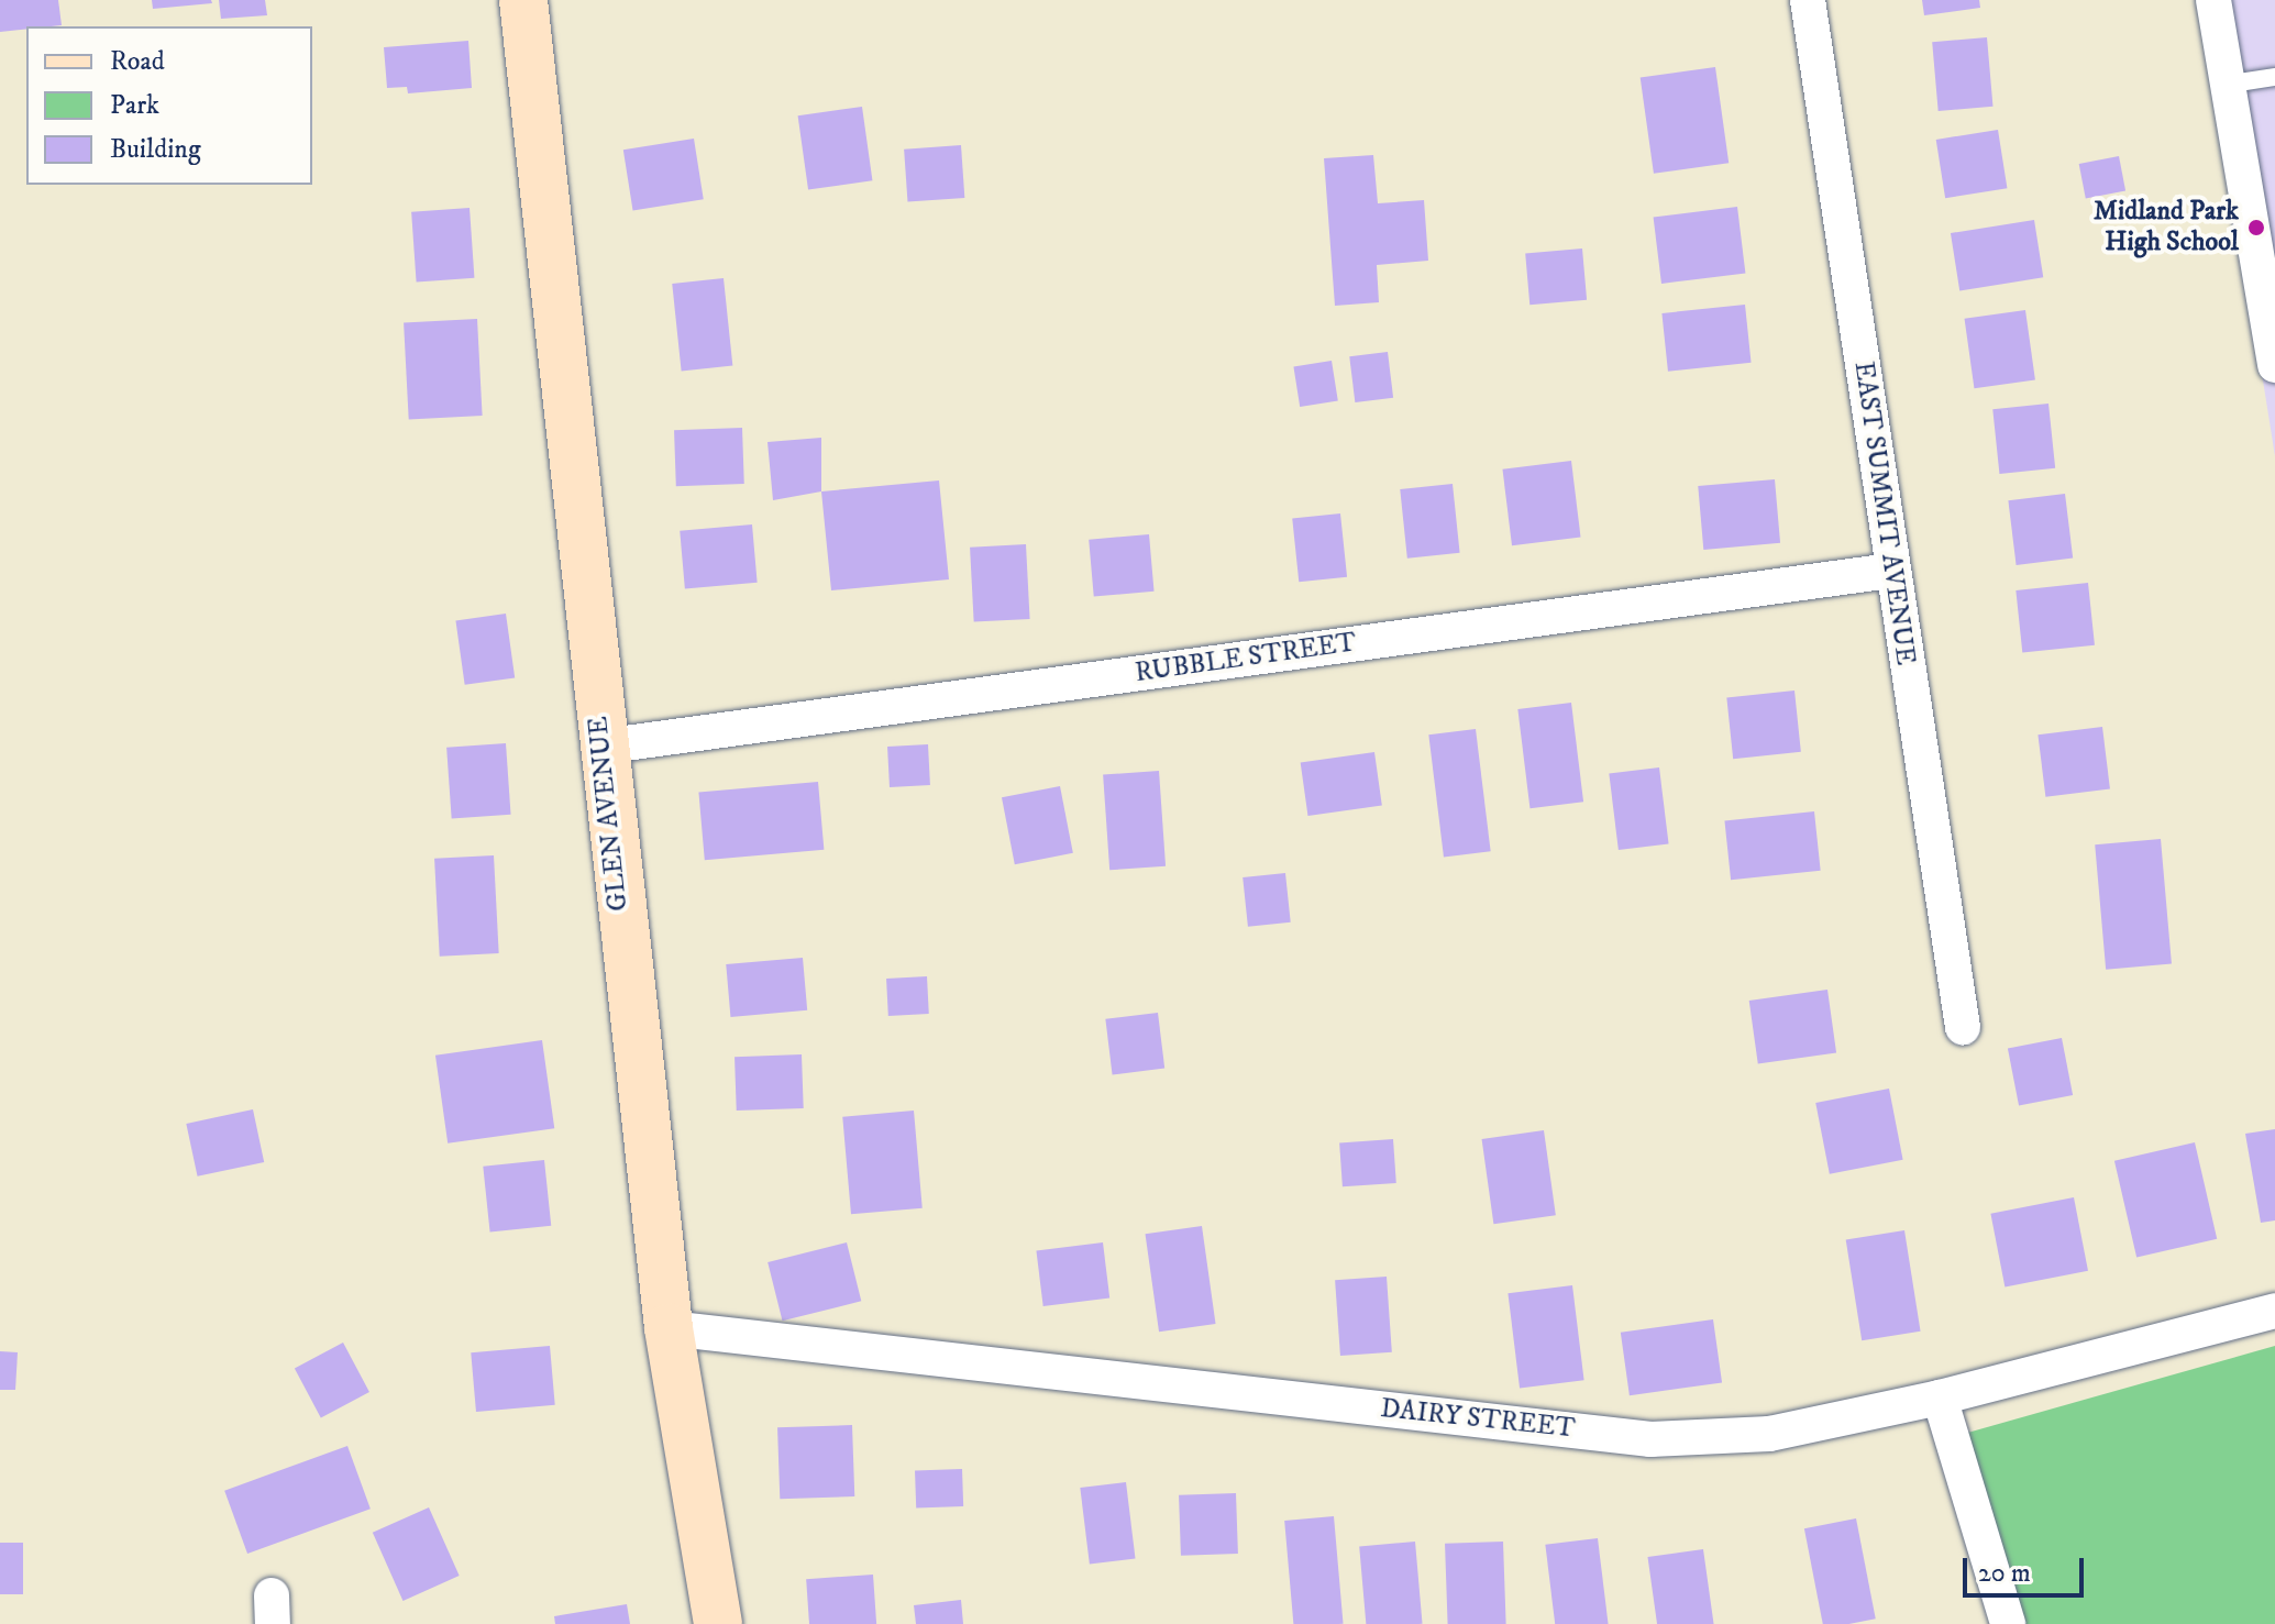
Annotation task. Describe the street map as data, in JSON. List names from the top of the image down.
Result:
{
  "streets": {
    "street": [
      "EAST SUMMIT AVENUE",
      "RUBBLE STREET",
      "GLEN AVENUE",
      "DAIRY STREET"
    ]
  },
  "crossings": [
    ["EAST SUMMIT AVENUE", "RUBBLE STREET"],
    ["RUBBLE STREET", "GLEN AVENUE"],
    ["GLEN AVENUE", "DAIRY STREET"]
  ],
  "places": ["Midland Park High School"],
  "legend": ["Road", "Park", "Building"],
  "scale_bar": "20 m"
}
